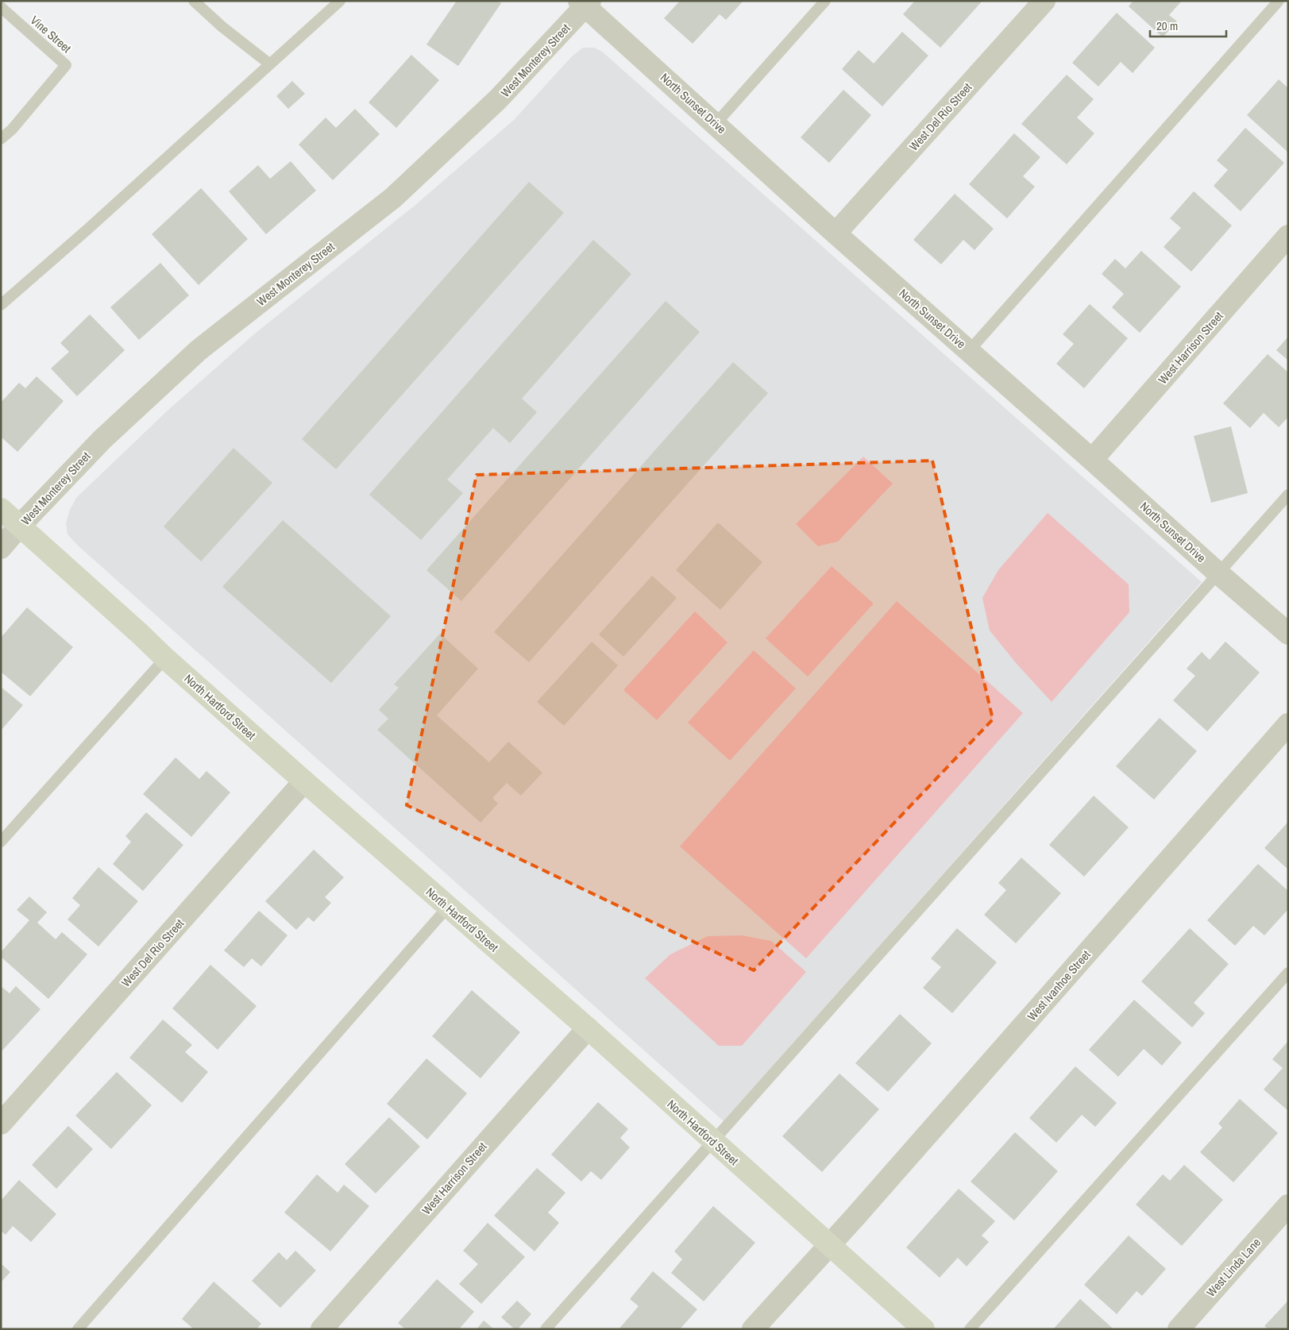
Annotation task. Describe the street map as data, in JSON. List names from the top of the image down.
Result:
{
  "streets": {
    "street": [
      "West Monterey Street",
      "North Sunset Drive",
      "West Del Rio Street",
      "West Harrison Street",
      "North Hartford Street",
      "West Ivanhoe Street",
      "West Linda Lane"
    ],
    "lane": ["Vine Street"]
  },
  "crossings": [
    ["West Monterey Street", "North Sunset Drive"],
    ["West Monterey Street", "North Hartford Street"],
    ["North Sunset Drive", "West Del Rio Street"],
    ["North Sunset Drive", "West Harrison Street"],
    ["West Del Rio Street", "North Hartford Street"],
    ["West Harrison Street", "North Hartford Street"],
    ["North Hartford Street", "West Ivanhoe Street"]
  ],
  "scale_bar": "20 m"
}
